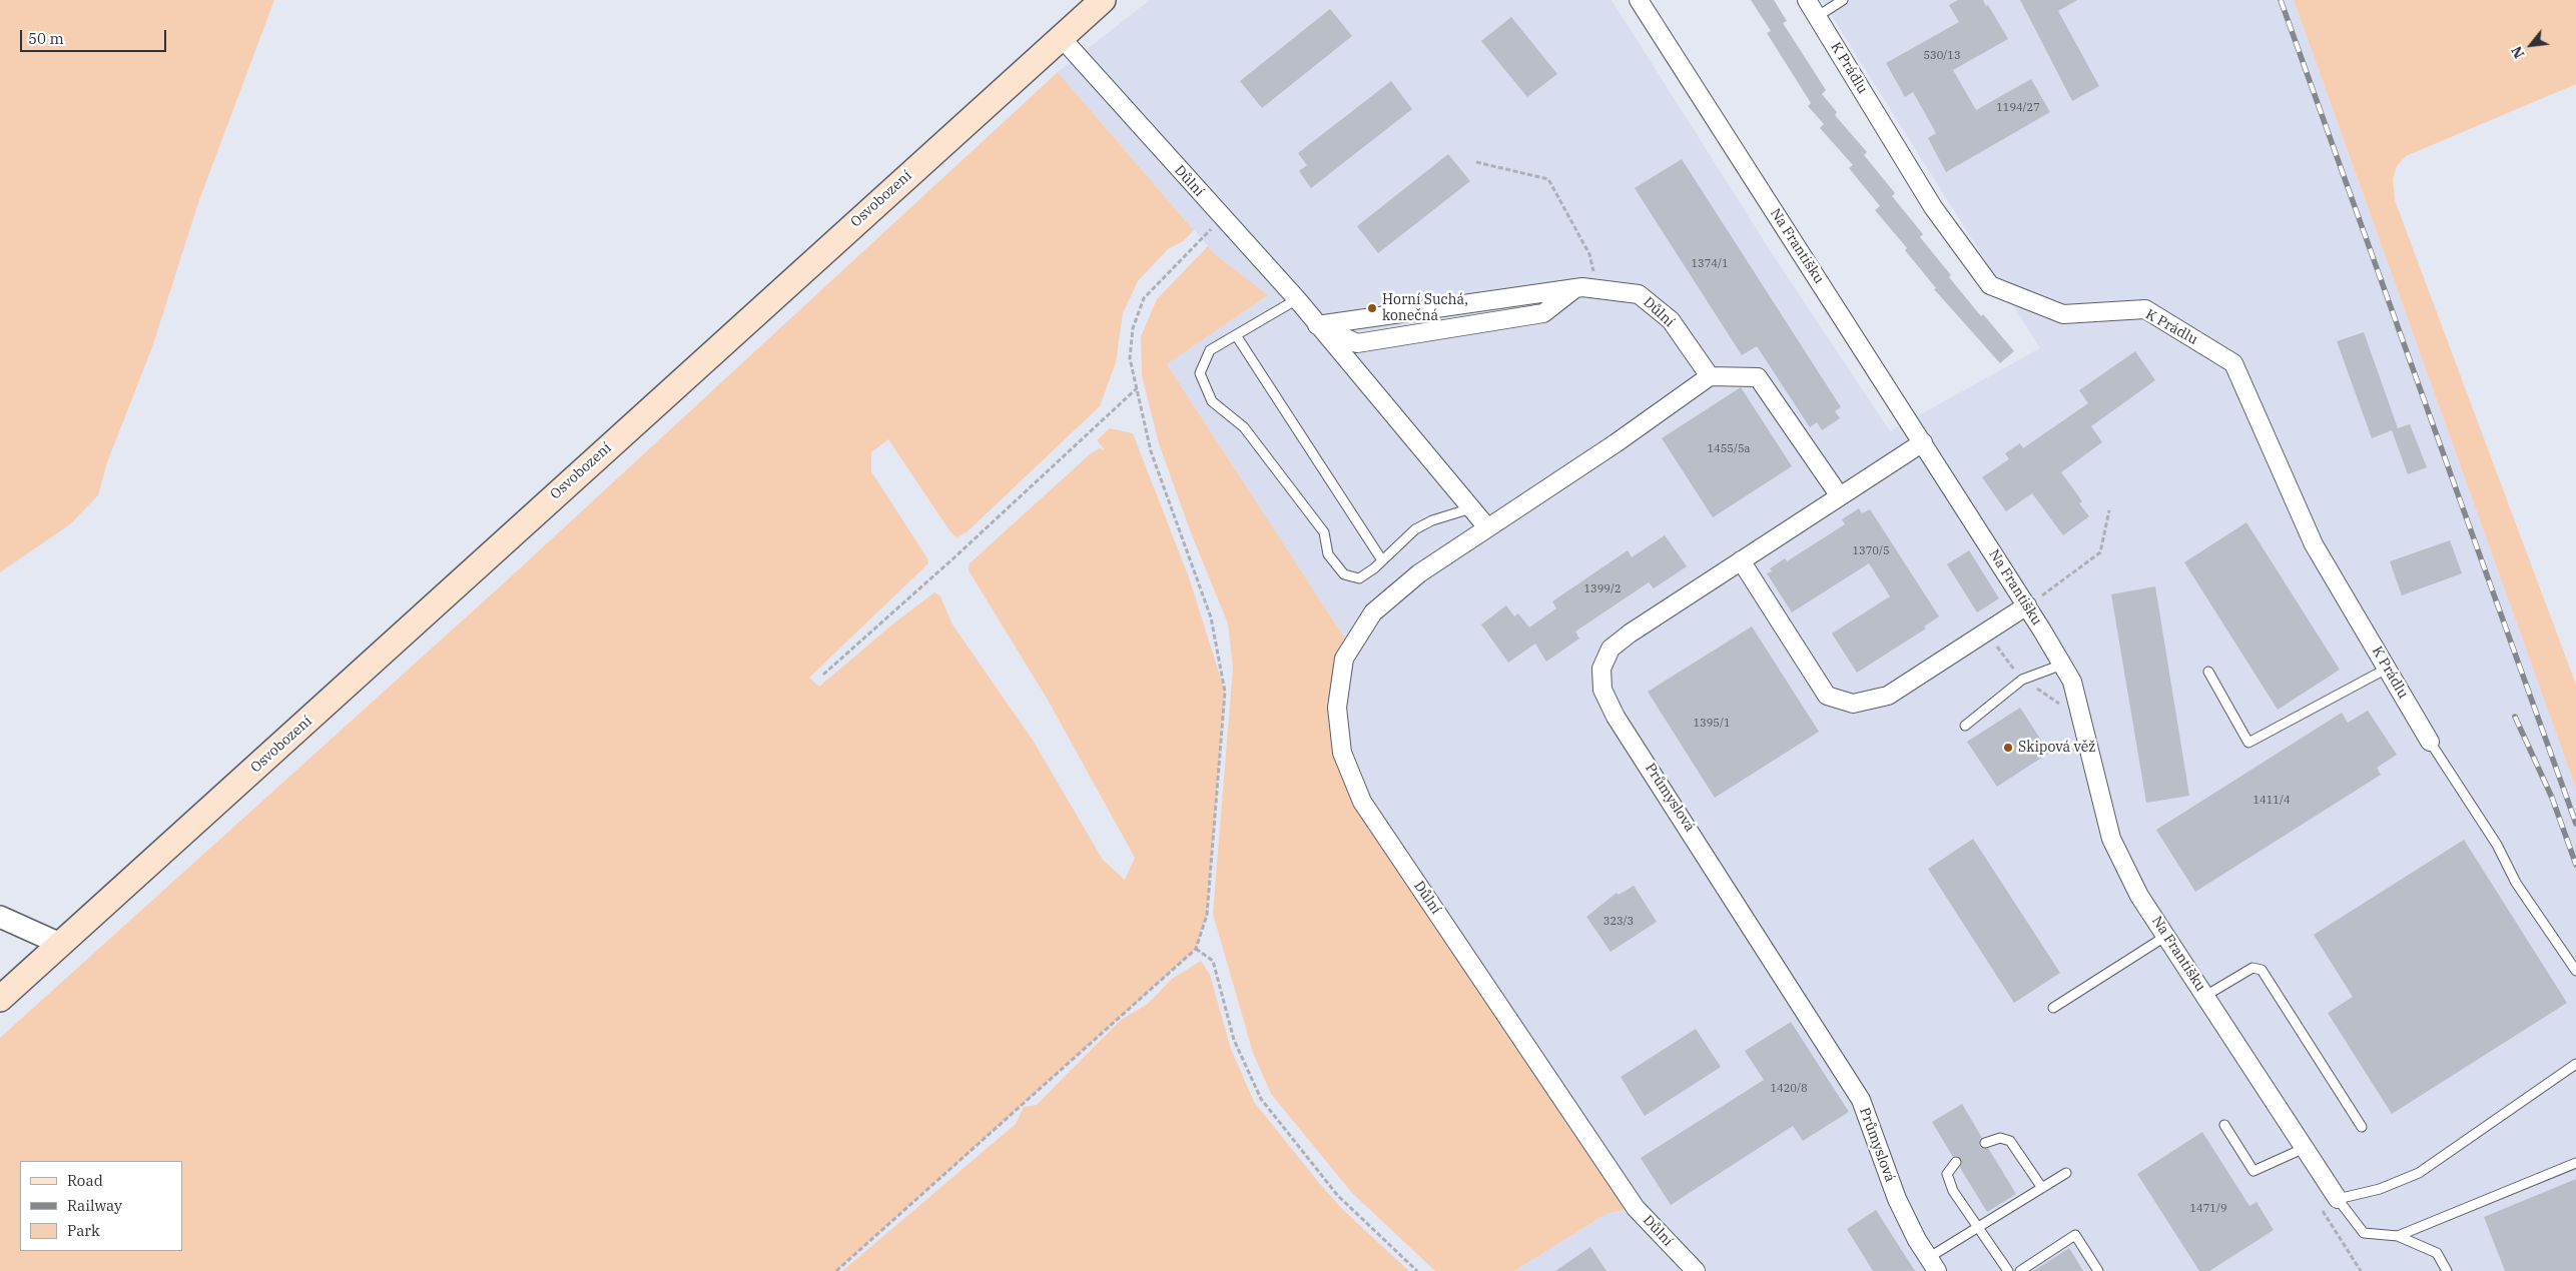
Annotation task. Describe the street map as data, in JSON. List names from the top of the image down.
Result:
{
  "streets": {
    "main road": ["Osvobození"],
    "street": [
      "K Prádlu",
      "Důlní",
      "Na Františku",
      "Průmyslová"
    ]
  },
  "crossings": [
    ["Důlní", "Osvobození"],
    ["Na Františku", "Průmyslová"]
  ],
  "places": ["Horní Suchá, konečná", "Skipová věž"],
  "house_numbers": [
    "530/13",
    "1194/27",
    "1374/1",
    "1455/5a",
    "1370/5",
    "1399/2",
    "1395/1",
    "1411/4",
    "323/3",
    "1420/8",
    "1471/9"
  ],
  "legend": ["Road", "Railway", "Park"],
  "scale_bar": "50 m",
  "north": "bottom left"
}
